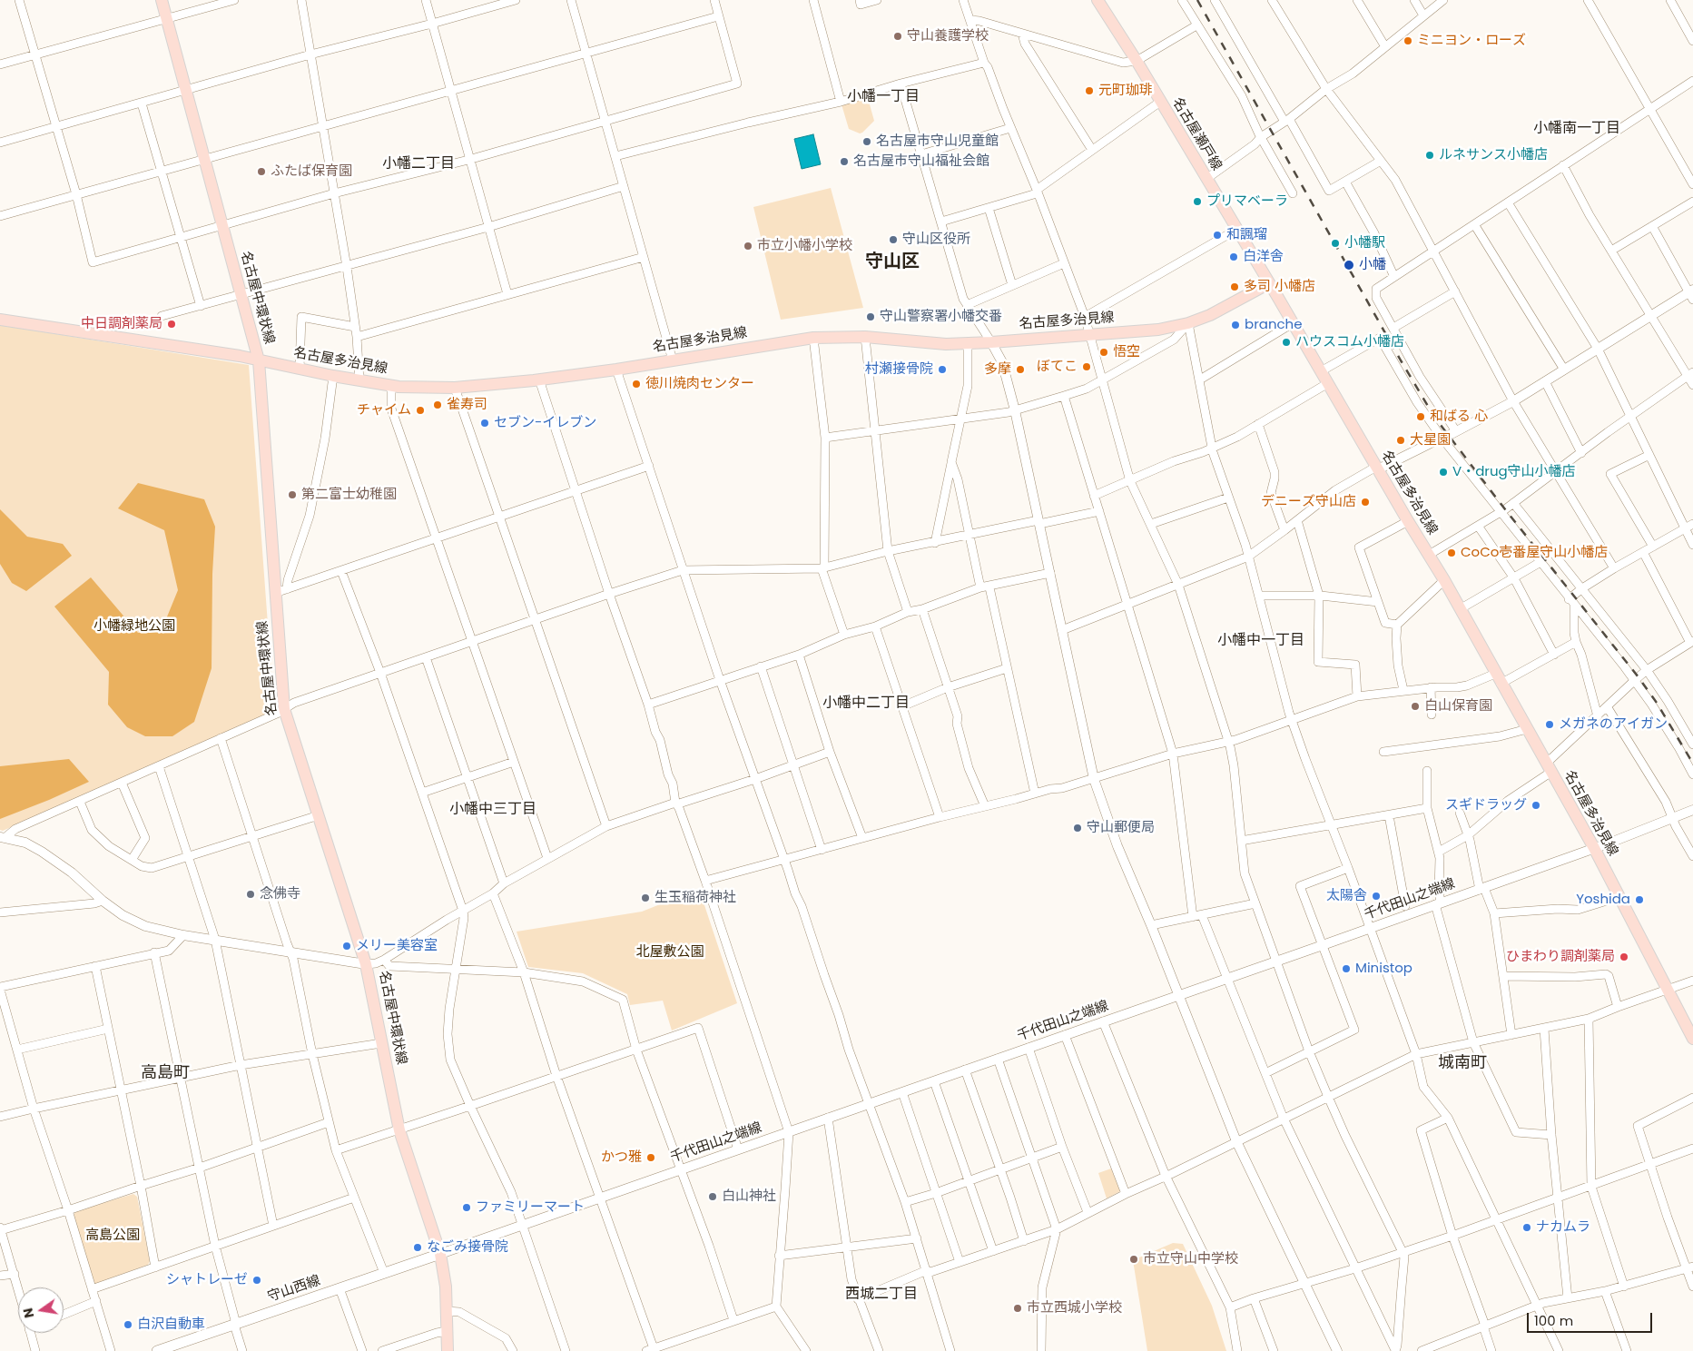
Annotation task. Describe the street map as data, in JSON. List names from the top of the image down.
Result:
{
  "streets": {
    "main road": [
      "名古屋瀬戸線",
      "名古屋中環状線",
      "名古屋多治見線",
      "守山西線"
    ],
    "street": ["千代田山之端線"]
  },
  "crossings": [
    ["名古屋瀬戸線", "名古屋多治見線"],
    ["名古屋中環状線", "名古屋多治見線"],
    ["名古屋中環状線", "千代田山之端線"],
    ["名古屋中環状線", "守山西線"],
    ["名古屋多治見線", "千代田山之端線"],
    ["千代田山之端線", "守山西線"]
  ],
  "districts": [
    "小幡一丁目",
    "小幡南一丁目",
    "小幡二丁目",
    "守山区",
    "小幡中一丁目",
    "小幡中二丁目",
    "小幡中三丁目",
    "城南町",
    "高島町",
    "西城二丁目"
  ],
  "parks": ["小幡緑地公園", "北屋敷公園", "高島公園"],
  "places": [
    "守山養護学校",
    "ミニヨン・ローズ",
    "元町珈琲",
    "名古屋市守山児童館",
    "ルネサンス小幡店",
    "名古屋市守山福祉会館",
    "ふたば保育園",
    "プリマベーラ",
    "和諷瑠",
    "守山区役所",
    "小幡駅",
    "市立小幡小学校",
    "白洋舎",
    "小幡",
    "多司 小幡店",
    "守山警察署小幡交番",
    "中日調剤薬局",
    "branche",
    "ハウスコム小幡店",
    "悟空",
    "ぼてこ",
    "村瀬接骨院",
    "多摩",
    "徳川焼肉センター",
    "雀寿司",
    "チャイム",
    "和ばる 心",
    "セブン-イレブン",
    "大星園",
    "V・drug守山小幡店",
    "第二富士幼稚園",
    "デニーズ守山店",
    "CoCo壱番屋守山小幡店",
    "白山保育園",
    "メガネのアイガン",
    "スギドラッグ",
    "守山郵便局",
    "念佛寺",
    "太陽舎",
    "生玉稲荷神社",
    "Yoshida",
    "メリー美容室",
    "ひまわり調剤薬局",
    "Ministop",
    "かつ雅",
    "白山神社",
    "ファミリーマート",
    "ナカムラ",
    "なごみ接骨院",
    "市立守山中学校",
    "シャトレーゼ",
    "市立西城小学校",
    "白沢自動車"
  ],
  "scale_bar": "100 m",
  "north": "left"
}
